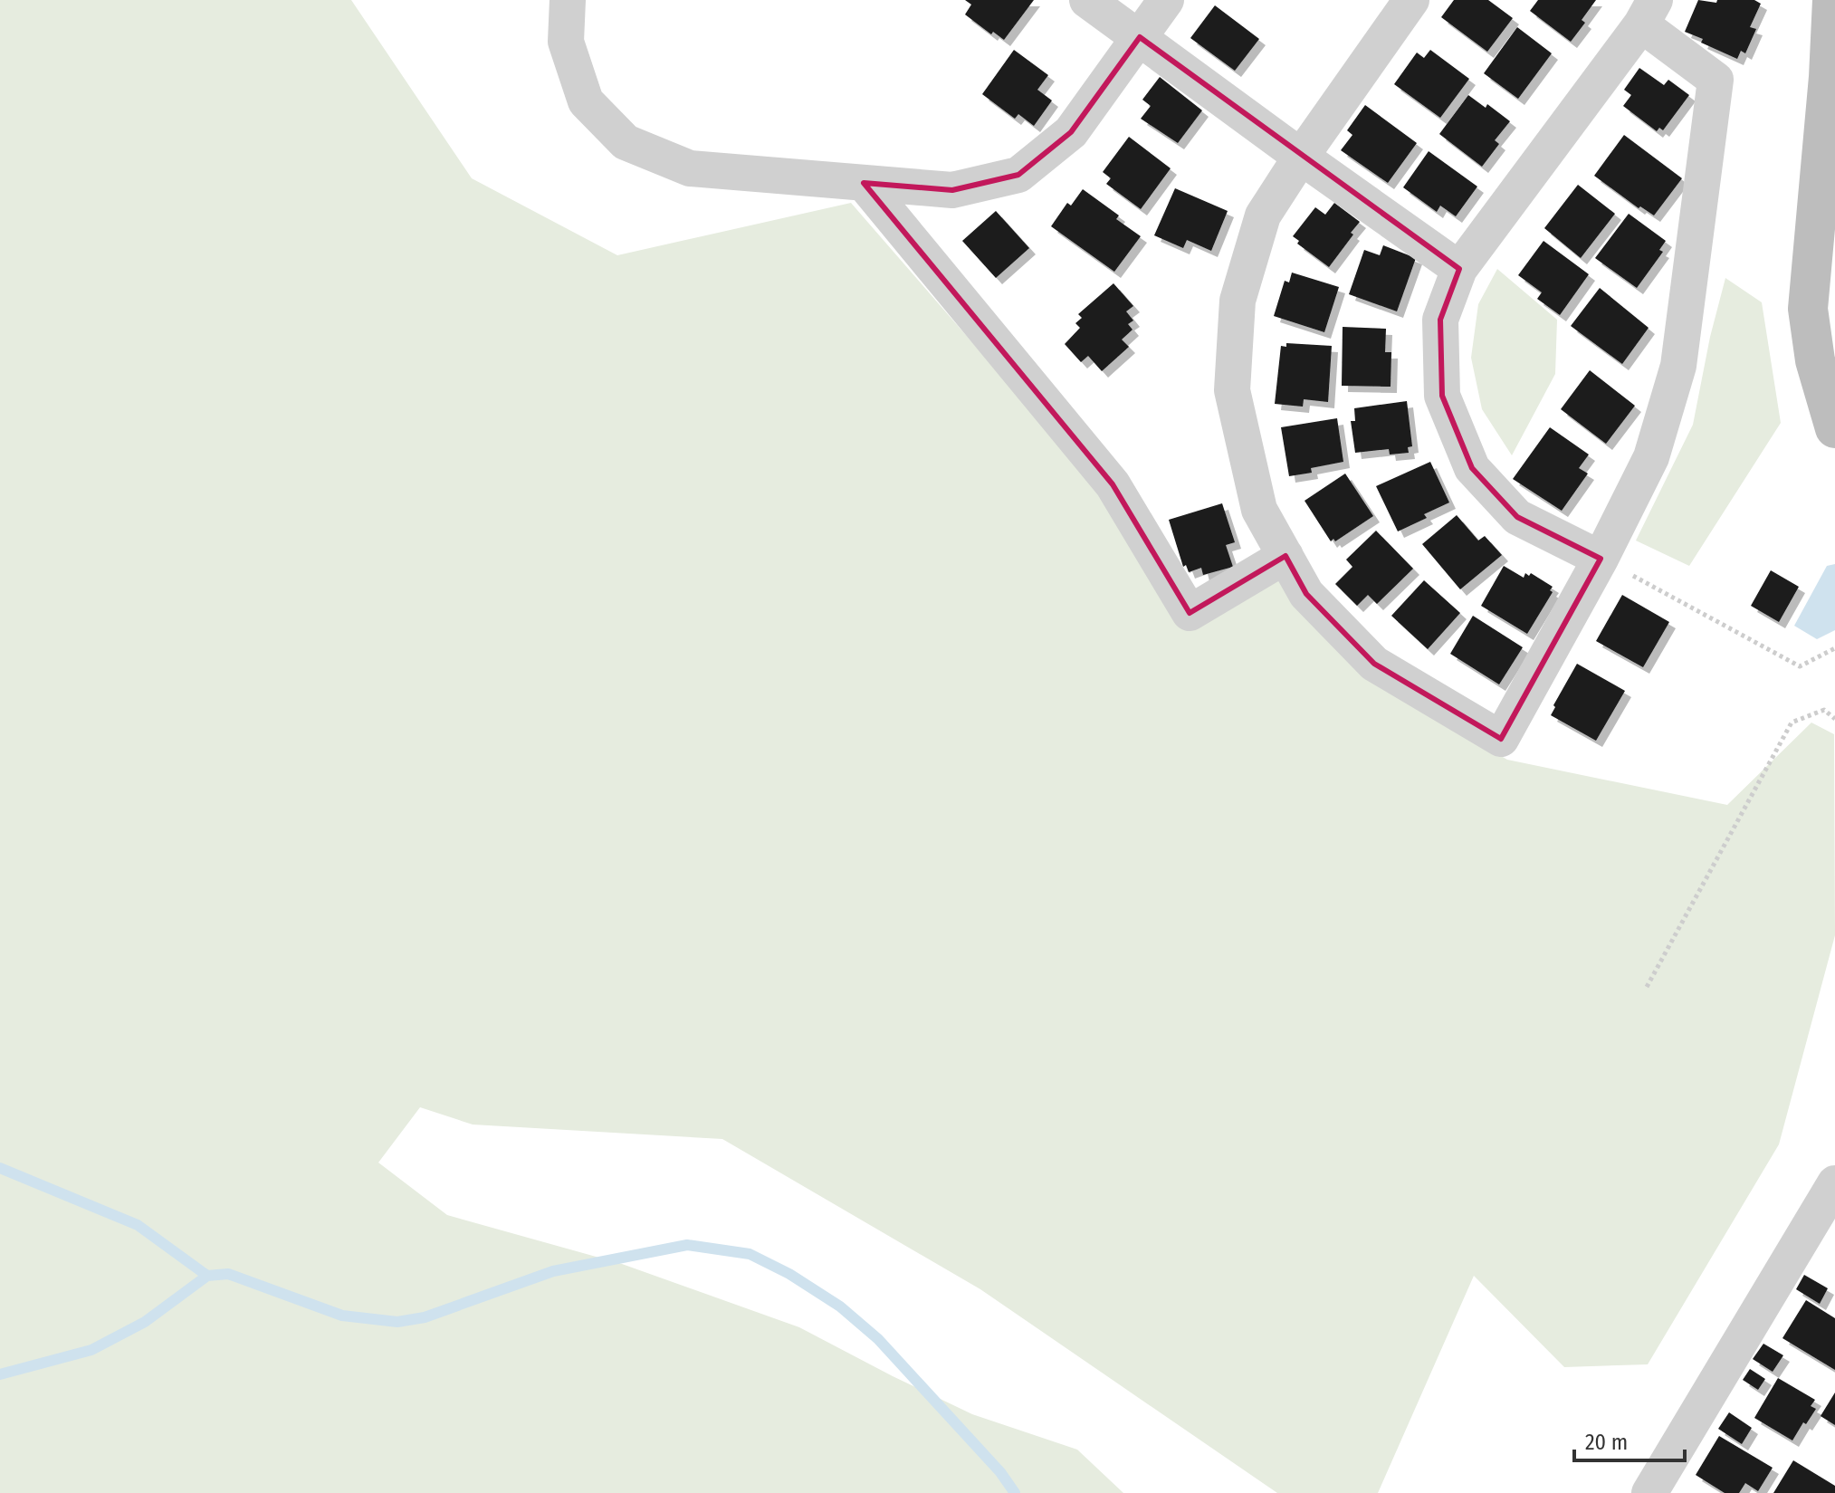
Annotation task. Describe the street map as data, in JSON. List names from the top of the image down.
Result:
{
  "scale_bar": "20 m"
}
